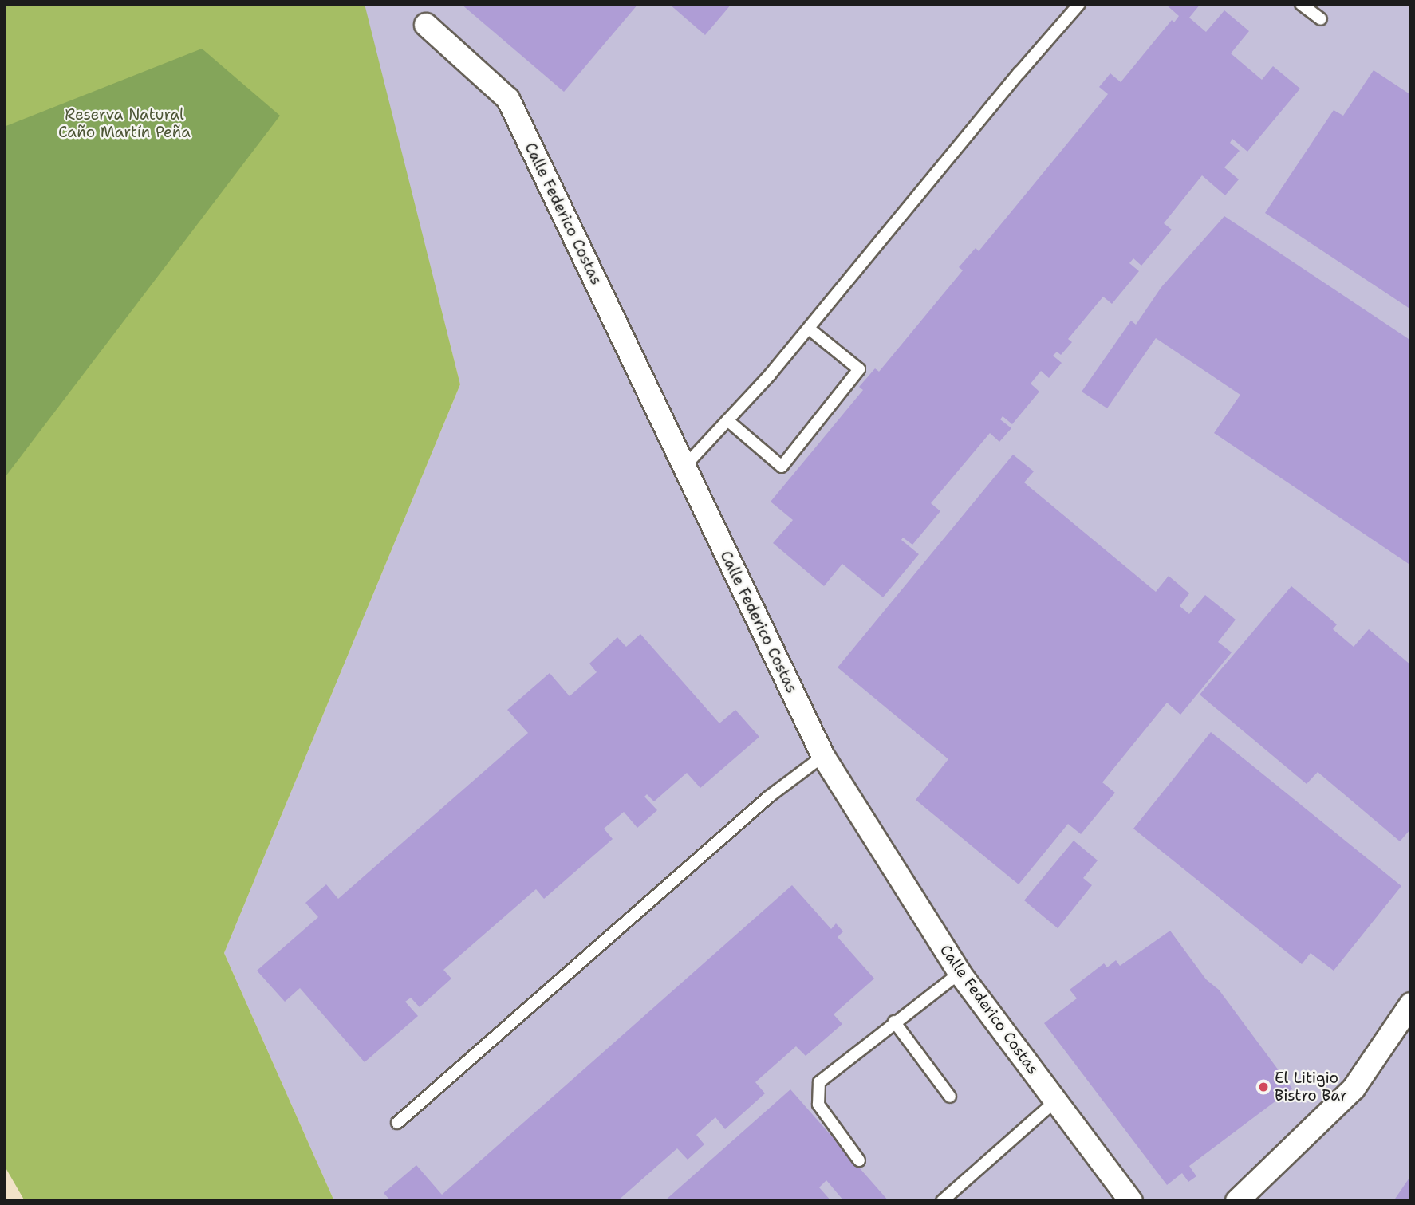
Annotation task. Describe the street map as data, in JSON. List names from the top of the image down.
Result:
{
  "streets": {
    "street": ["Calle Federico Costas"]
  },
  "parks": ["Reserva Natural Caño Martín Peña"],
  "places": ["El Litigio Bistro Bar"]
}
